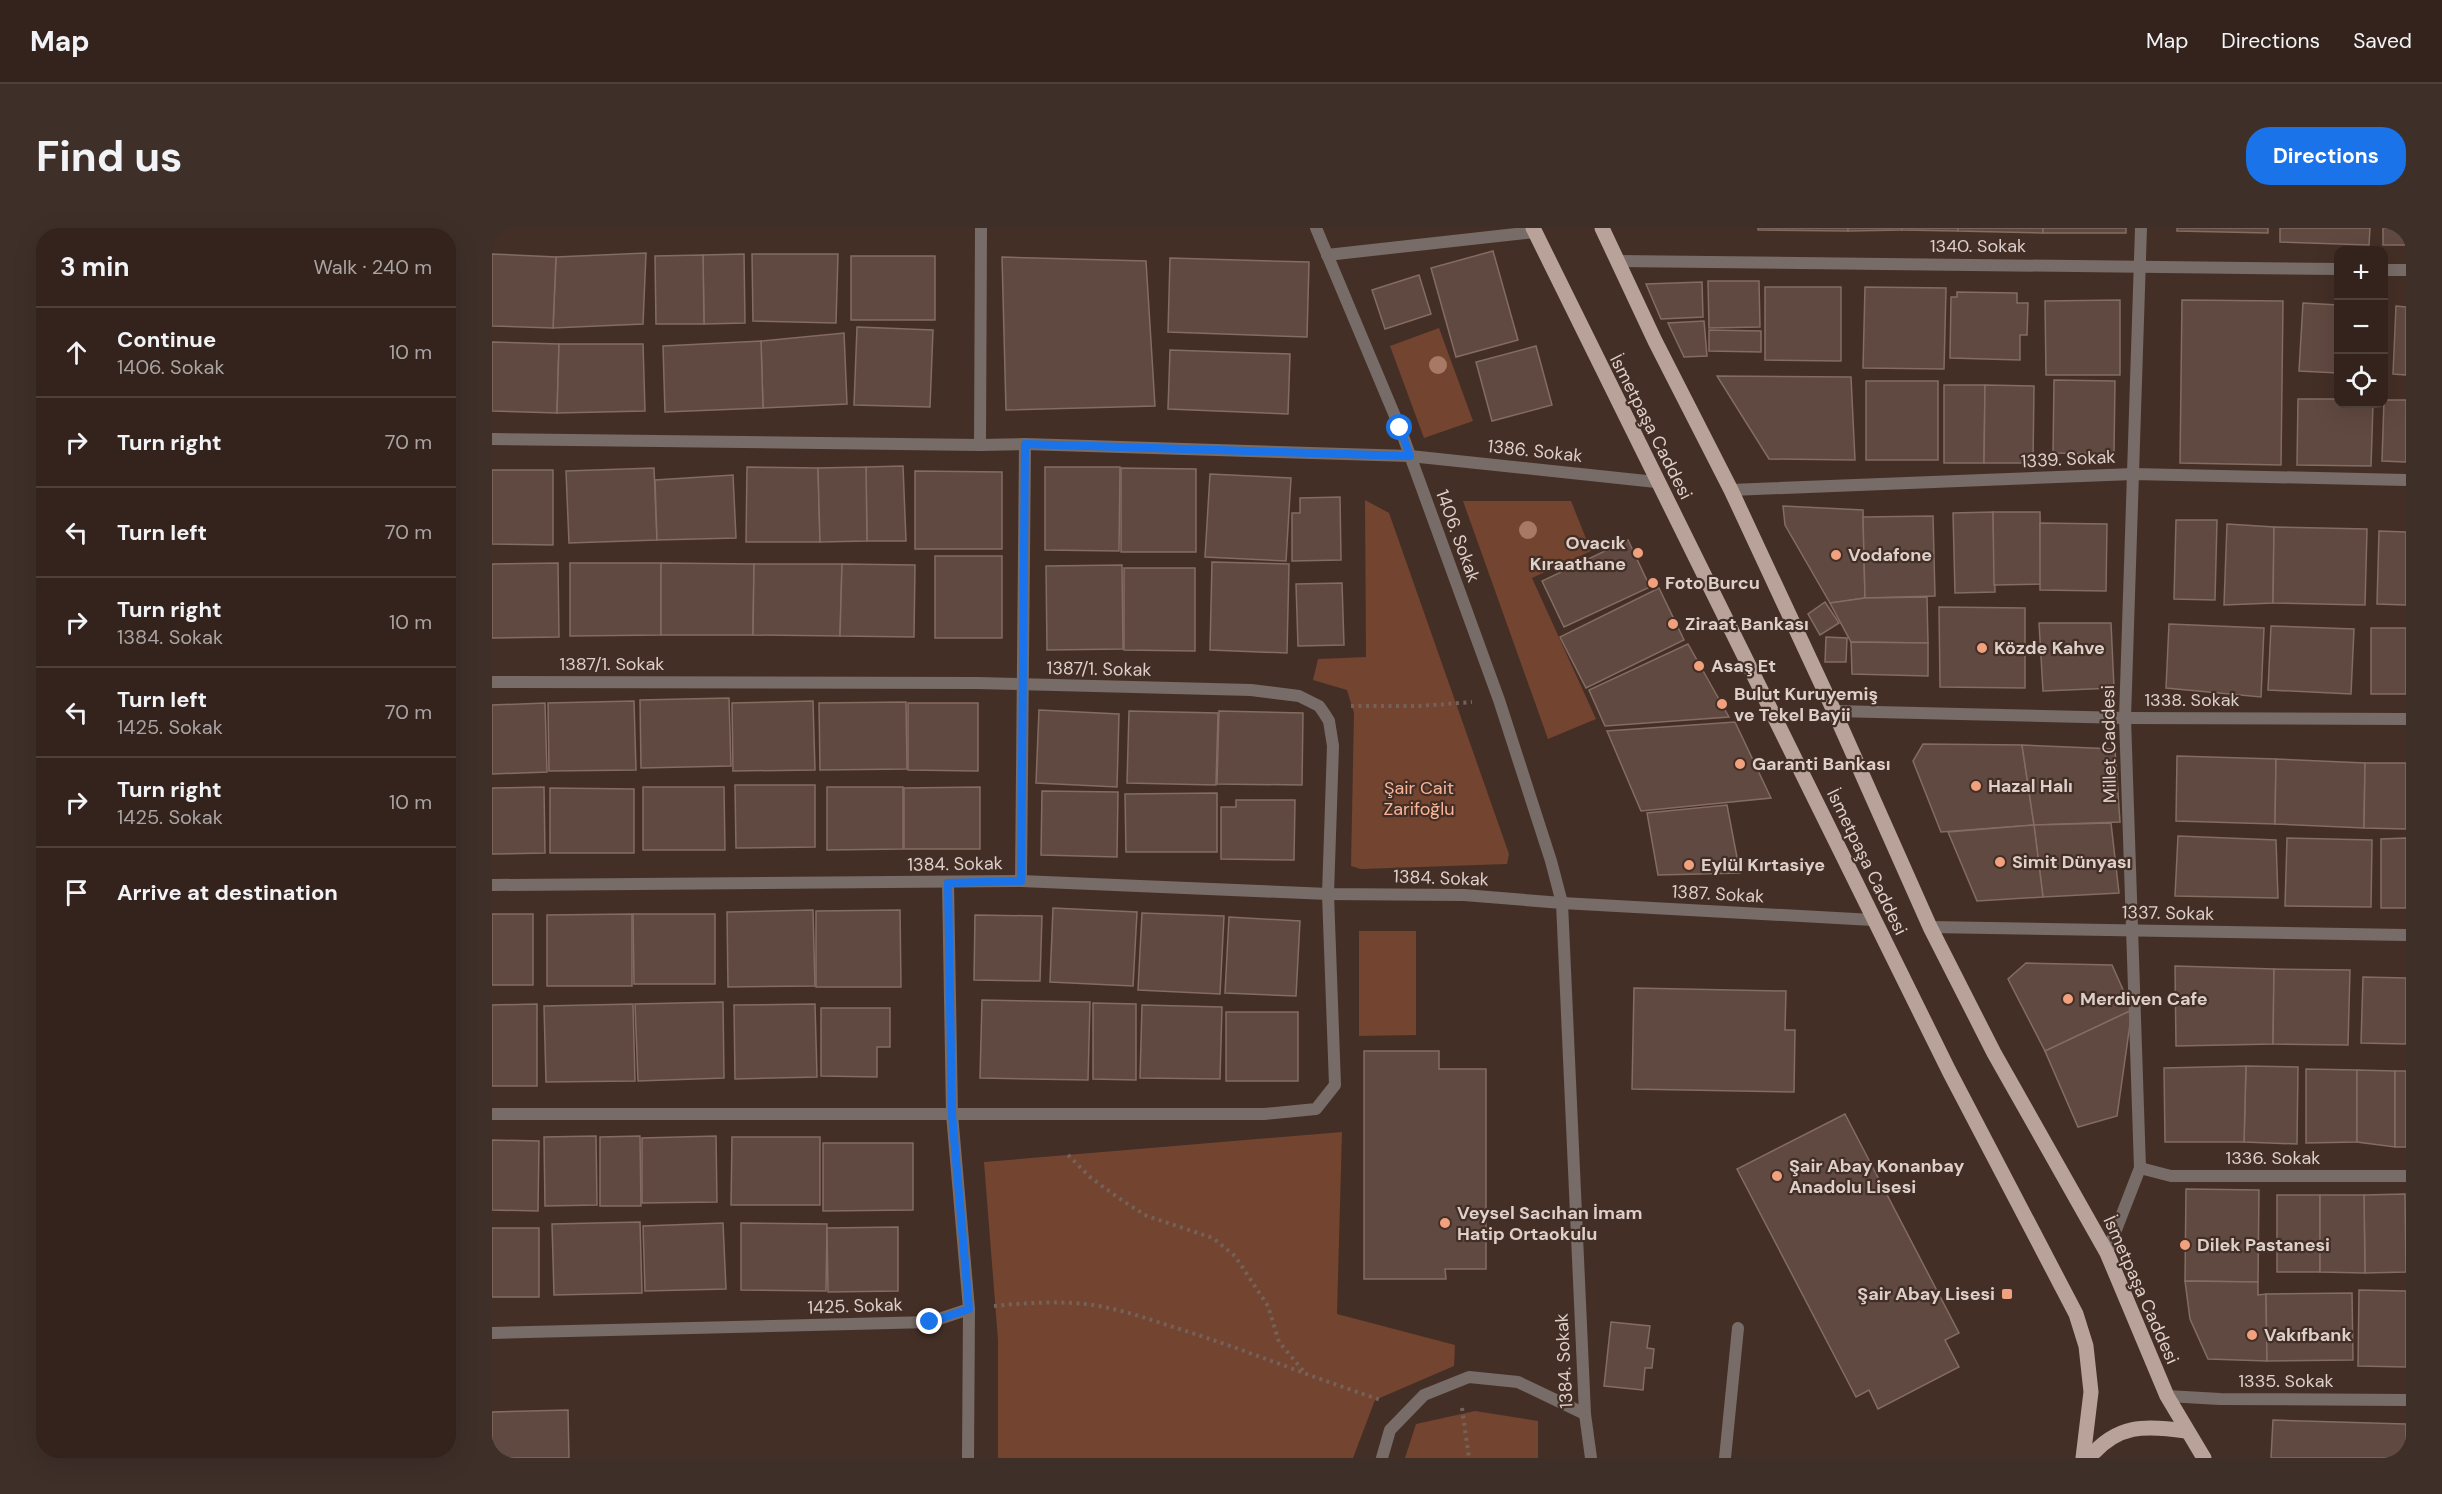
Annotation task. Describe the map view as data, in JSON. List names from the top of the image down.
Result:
{
  "streets": {
    "main road": ["İsmetpaşa Caddesi"],
    "street": [
      "1340. Sokak",
      "1386. Sokak",
      "1339. Sokak",
      "1406. Sokak",
      "1387/1. Sokak",
      "1338. Sokak",
      "Millet Caddesi",
      "1384. Sokak",
      "1387. Sokak",
      "1337. Sokak",
      "1336. Sokak",
      "1425. Sokak",
      "1335. Sokak"
    ]
  },
  "crossings": [
    ["1340. Sokak", "İsmetpaşa Caddesi"],
    ["1340. Sokak", "Millet Caddesi"],
    ["İsmetpaşa Caddesi", "1386. Sokak"],
    ["İsmetpaşa Caddesi", "1339. Sokak"],
    ["İsmetpaşa Caddesi", "1338. Sokak"],
    ["İsmetpaşa Caddesi", "Millet Caddesi"],
    ["İsmetpaşa Caddesi", "1387. Sokak"],
    ["İsmetpaşa Caddesi", "1337. Sokak"],
    ["İsmetpaşa Caddesi", "1335. Sokak"],
    ["1386. Sokak", "1406. Sokak"],
    ["1339. Sokak", "Millet Caddesi"],
    ["1406. Sokak", "1384. Sokak"],
    ["1338. Sokak", "Millet Caddesi"],
    ["Millet Caddesi", "1337. Sokak"],
    ["Millet Caddesi", "1336. Sokak"],
    ["1384. Sokak", "1387. Sokak"]
  ],
  "parks": ["Şair Cait Zarifoğlu"],
  "places": {
    "other": [
      "Ovacık Kıraathane",
      "Vodafone",
      "Foto Burcu",
      "Ziraat Bankası",
      "Közde Kahve",
      "Asaş Et",
      "Bulut Kuruyemiş ve Tekel Bayii",
      "Garanti Bankası",
      "Hazal Halı",
      "Simit Dünyası",
      "Eylül Kırtasiye",
      "Merdiven Cafe",
      "Şair Abay Konanbay Anadolu Lisesi",
      "Veysel Sacıhan İmam Hatip Ortaokulu",
      "Dilek Pastanesi",
      "Vakıfbank"
    ],
    "transit": ["Şair Abay Lisesi"]
  },
  "page": {
    "header": "Map",
    "nav": ["Map", "Directions", "Saved"],
    "buttons": "Directions",
    "title": "Find us",
    "heading": ["3 min", "Walk · 240 m"],
    "map_buttons": ["+", "−"],
    "list": [
      ["Continue", "1406. Sokak", "10 m"],
      ["Turn right", "70 m"],
      ["Turn left", "70 m"],
      ["Turn right", "1384. Sokak", "10 m"],
      ["Turn left", "1425. Sokak", "70 m"],
      ["Turn right", "1425. Sokak", "10 m"],
      "Arrive at destination"
    ]
  }
}
